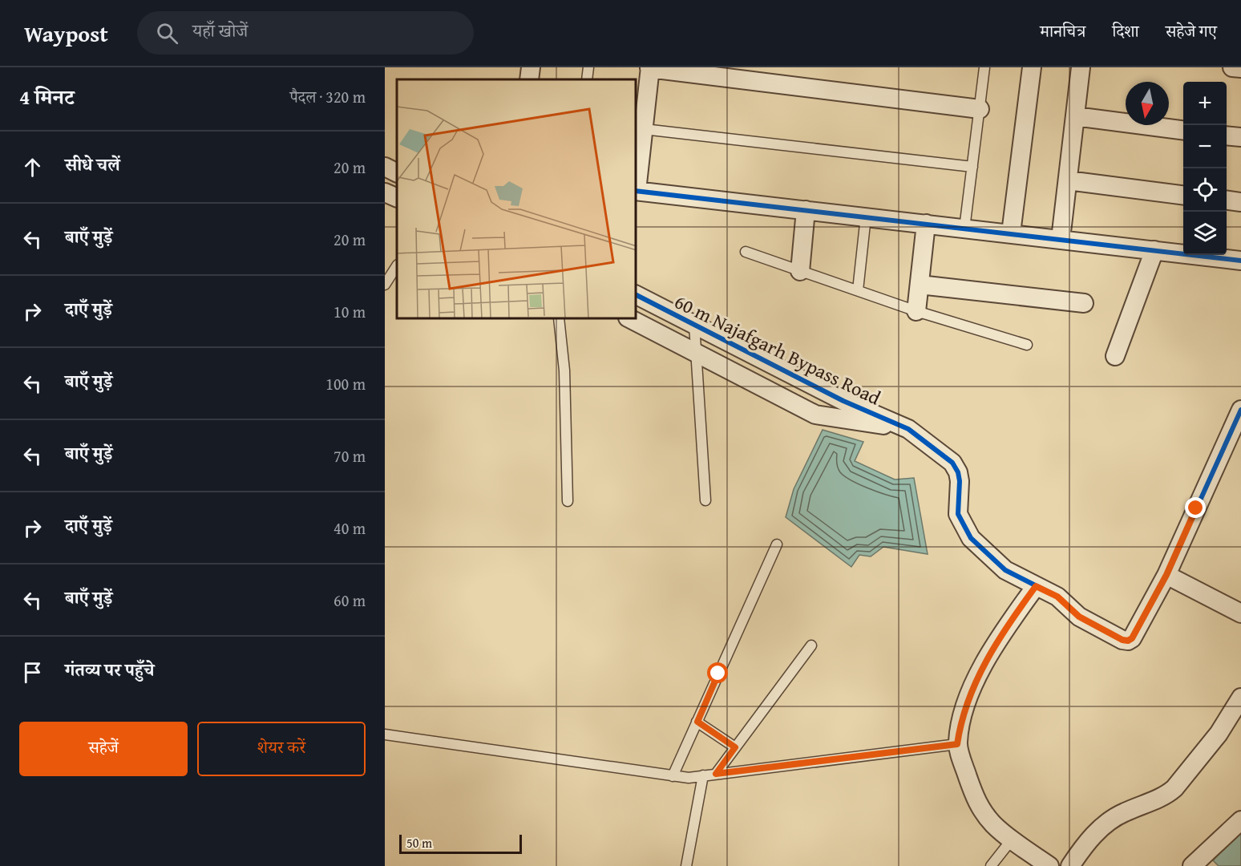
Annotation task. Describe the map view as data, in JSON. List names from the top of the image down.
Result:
{
  "streets": {
    "street": ["60 m Najafgarh Bypass Road"]
  },
  "scale_bar": "50 m",
  "north": "bottom",
  "page": {
    "header": "Waypost",
    "search": "यहाँ खोजें",
    "nav": ["मानचित्र", "दिशा", "सहेजे गए"],
    "heading": ["4 मिनट", "पैदल · 320 m"],
    "map_buttons": ["+", "−"],
    "list": [
      ["सीधे चलें", "20 m"],
      ["बाएँ मुड़ें", "20 m"],
      ["दाएँ मुड़ें", "10 m"],
      ["बाएँ मुड़ें", "100 m"],
      ["बाएँ मुड़ें", "70 m"],
      ["दाएँ मुड़ें", "40 m"],
      ["बाएँ मुड़ें", "60 m"],
      "गंतव्य पर पहुँचे"
    ],
    "buttons": ["सहेजें", "शेयर करें"],
    "scale": "50 m"
  }
}
